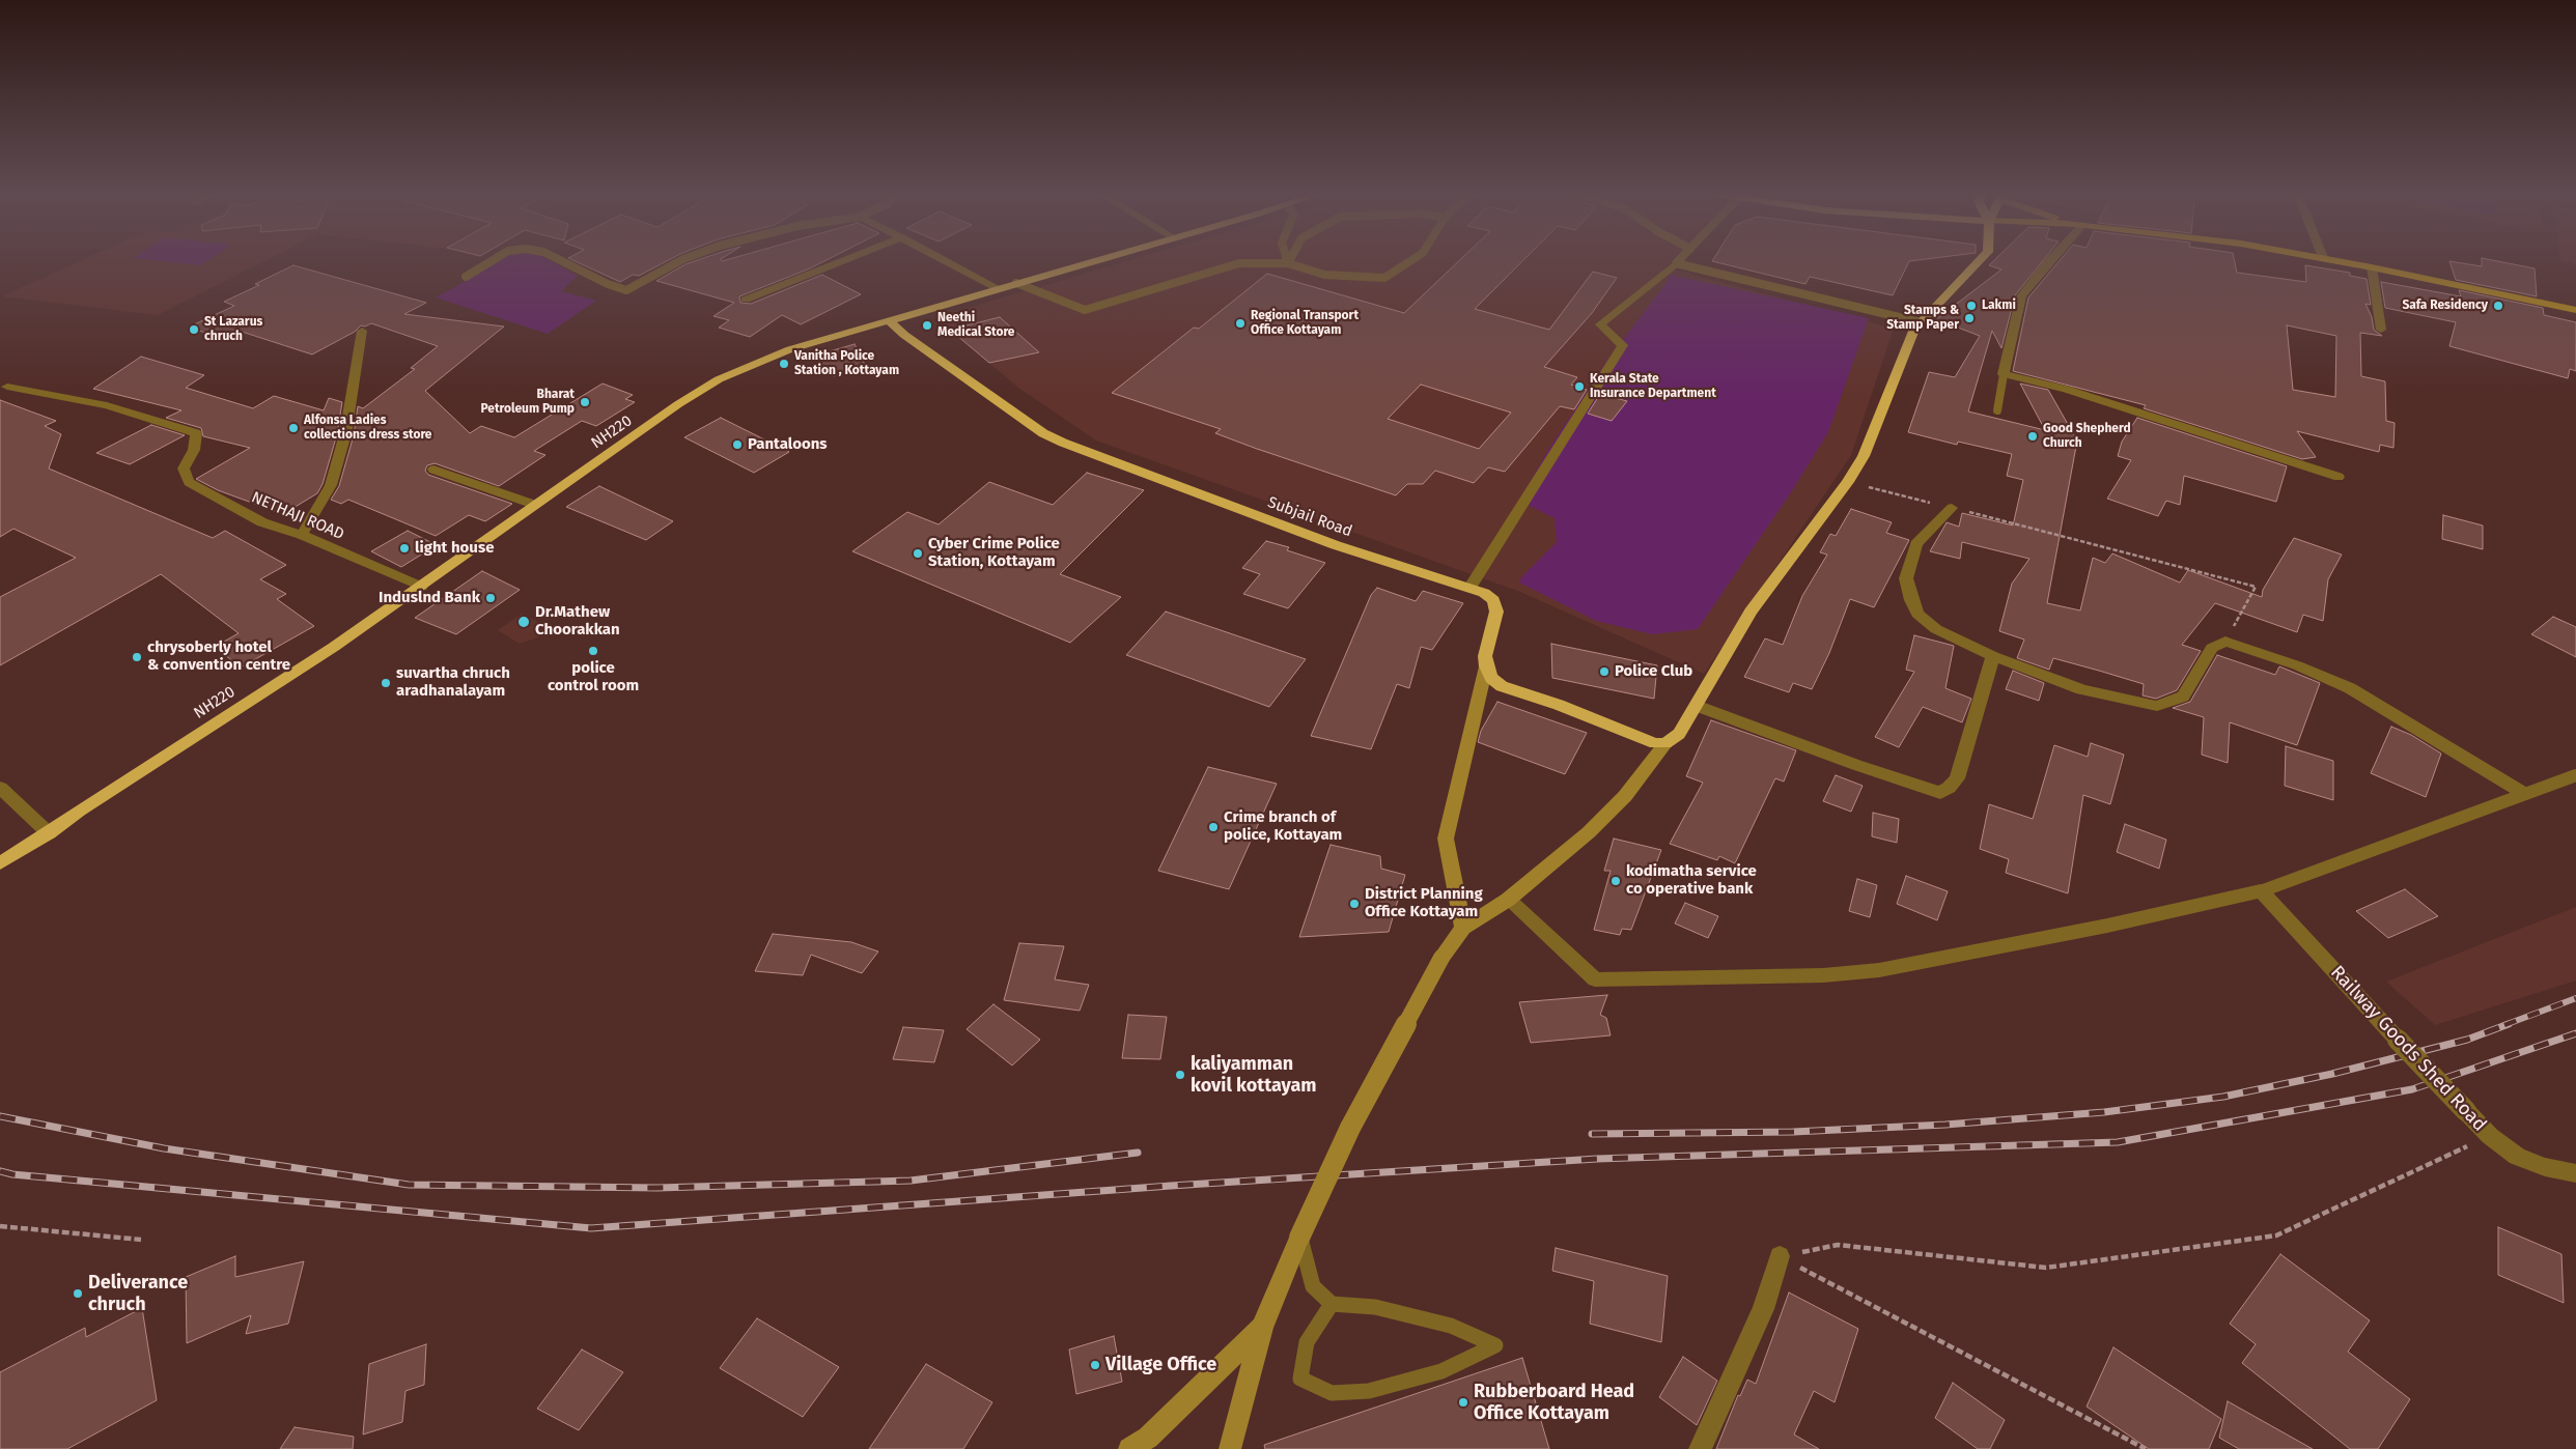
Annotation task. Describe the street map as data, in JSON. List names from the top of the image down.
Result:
{
  "streets": {
    "highway": ["NH220", "Subjail Road"],
    "street": ["NETHAJI ROAD", "Railway Goods Shed Road"]
  },
  "crossings": [
    ["NH220", "NETHAJI ROAD"],
    ["NH220", "Subjail Road"]
  ],
  "places": [
    "Lakmi",
    "Safa Residency",
    "Stamps & Stamp Paper",
    "Regional Transport Office Kottayam",
    "Neethi Medical Store",
    "St Lazarus chruch",
    "Vanitha Police Station , Kottayam",
    "Kerala State Insurance Department",
    "Bharat Petroleum Pump",
    "Alfonsa Ladies collections dress store",
    "Good Shepherd Church",
    "Pantaloons",
    "light house",
    "Cyber Crime Police Station, Kottayam",
    "Induslnd Bank",
    "Dr.Mathew Choorakkan",
    "police control room",
    "chrysoberly hotel & convention centre",
    "Police Club",
    "suvartha chruch aradhanalayam",
    "Crime branch of police, Kottayam",
    "kodimatha service co operative bank",
    "District Planning Office Kottayam",
    "kaliyamman kovil kottayam",
    "Deliverance chruch",
    "Village Office",
    "Rubberboard Head Office Kottayam"
  ]
}
